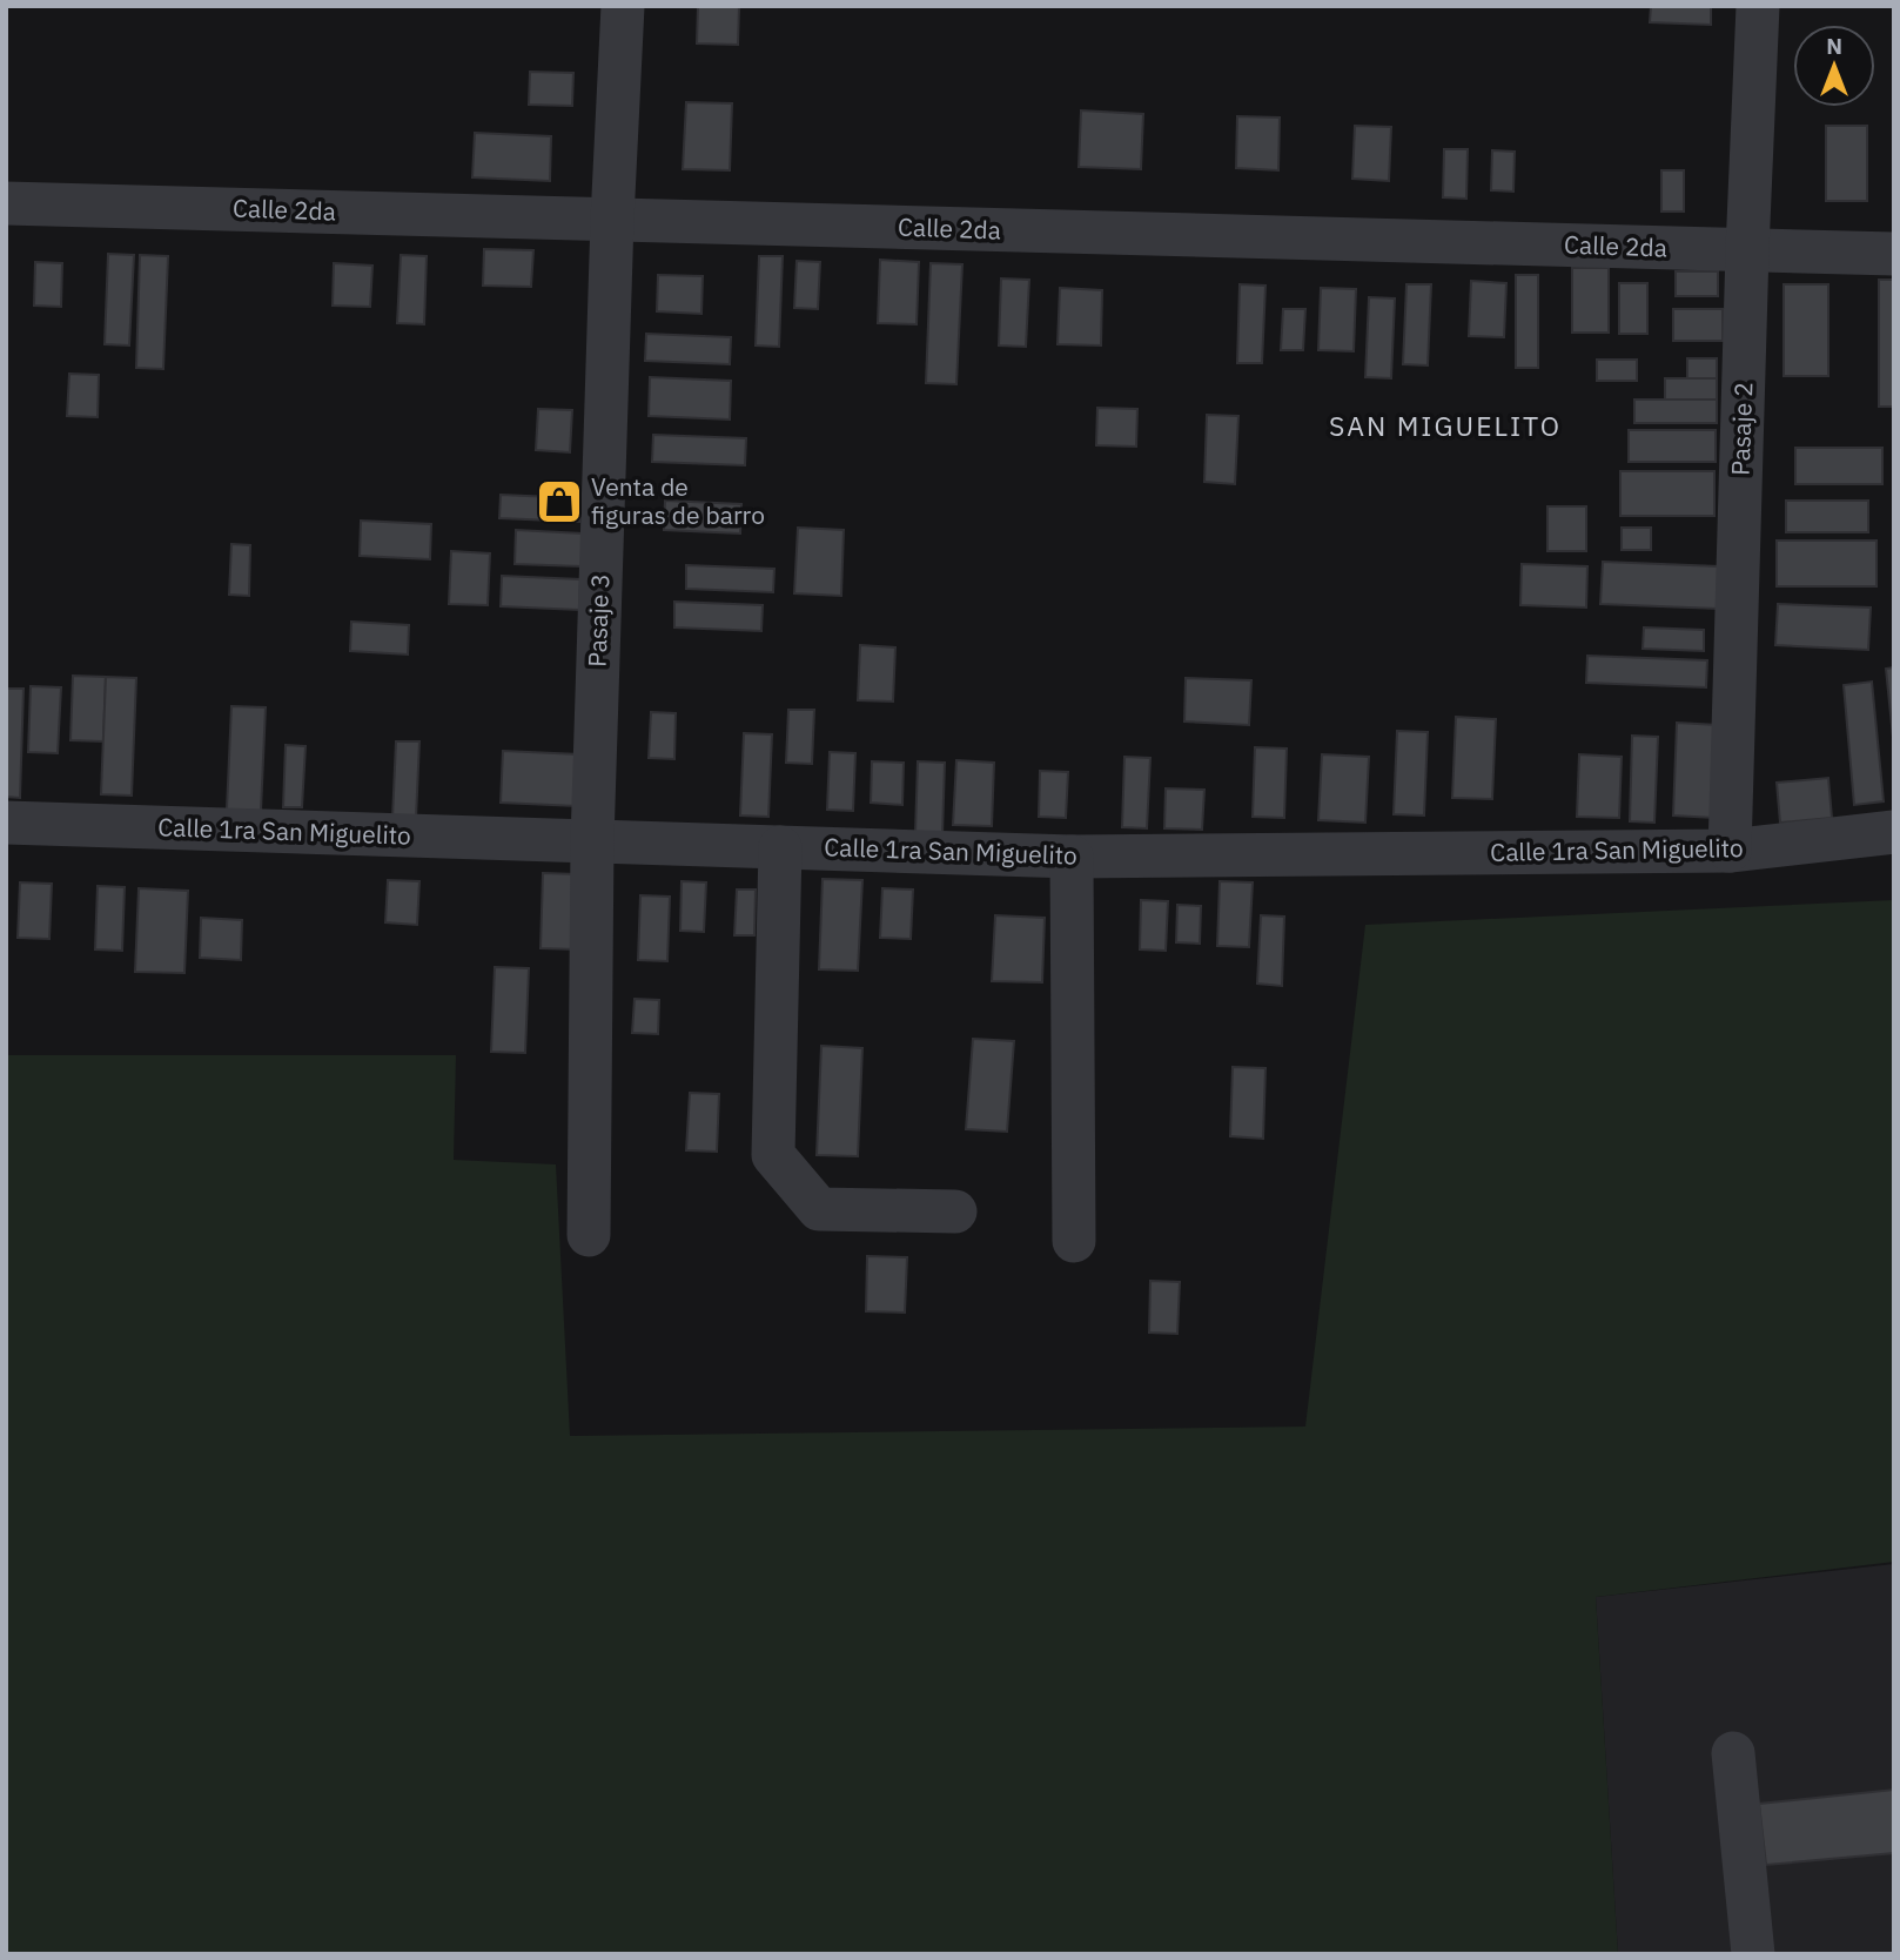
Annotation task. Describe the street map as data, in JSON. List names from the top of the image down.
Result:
{
  "streets": {
    "street": [
      "Calle 2da",
      "Pasaje 2",
      "Pasaje 3",
      "Calle 1ra San Miguelito"
    ]
  },
  "crossings": [
    ["Calle 2da", "Pasaje 2"],
    ["Calle 2da", "Pasaje 3"],
    ["Pasaje 2", "Calle 1ra San Miguelito"],
    ["Pasaje 3", "Calle 1ra San Miguelito"]
  ],
  "districts": ["SAN MIGUELITO"],
  "places": {
    "shop": ["Venta de figuras de barro"]
  },
  "north": "top"
}
